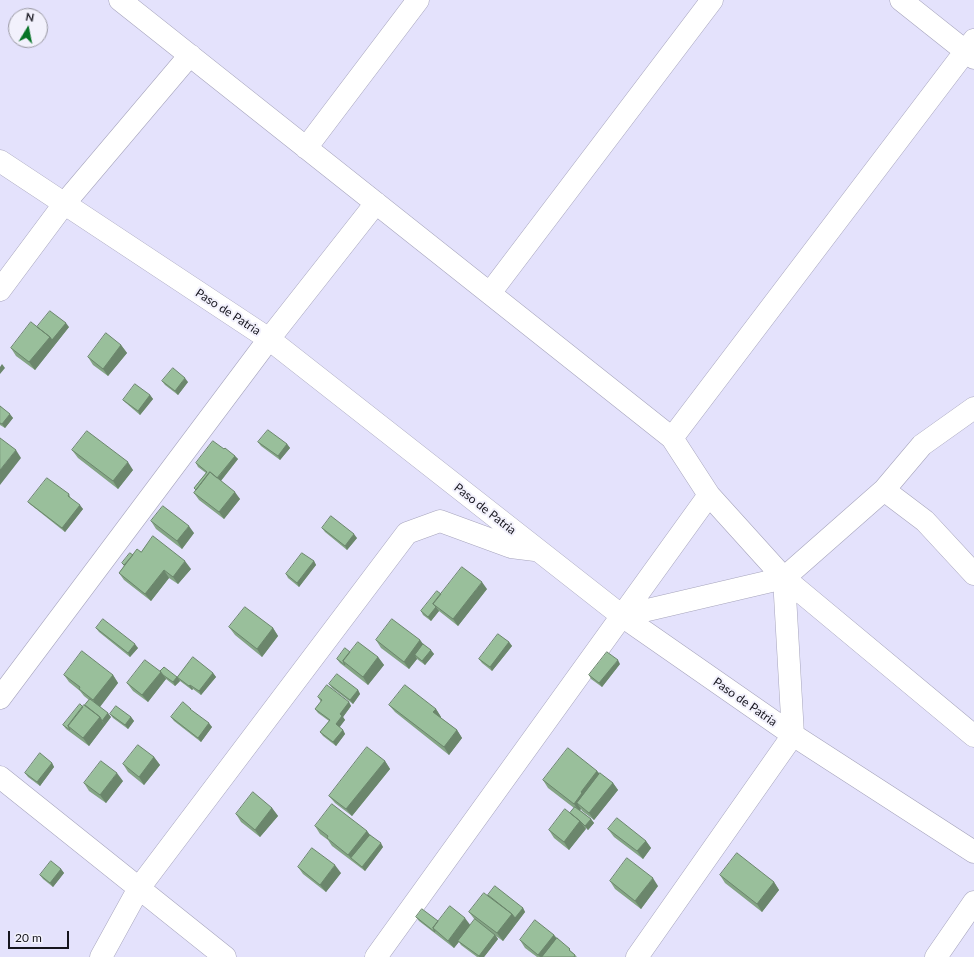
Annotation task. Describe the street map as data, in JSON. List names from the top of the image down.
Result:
{
  "streets": {
    "street": ["Paso de Patria"]
  },
  "scale_bar": "20 m",
  "north": "top"
}
